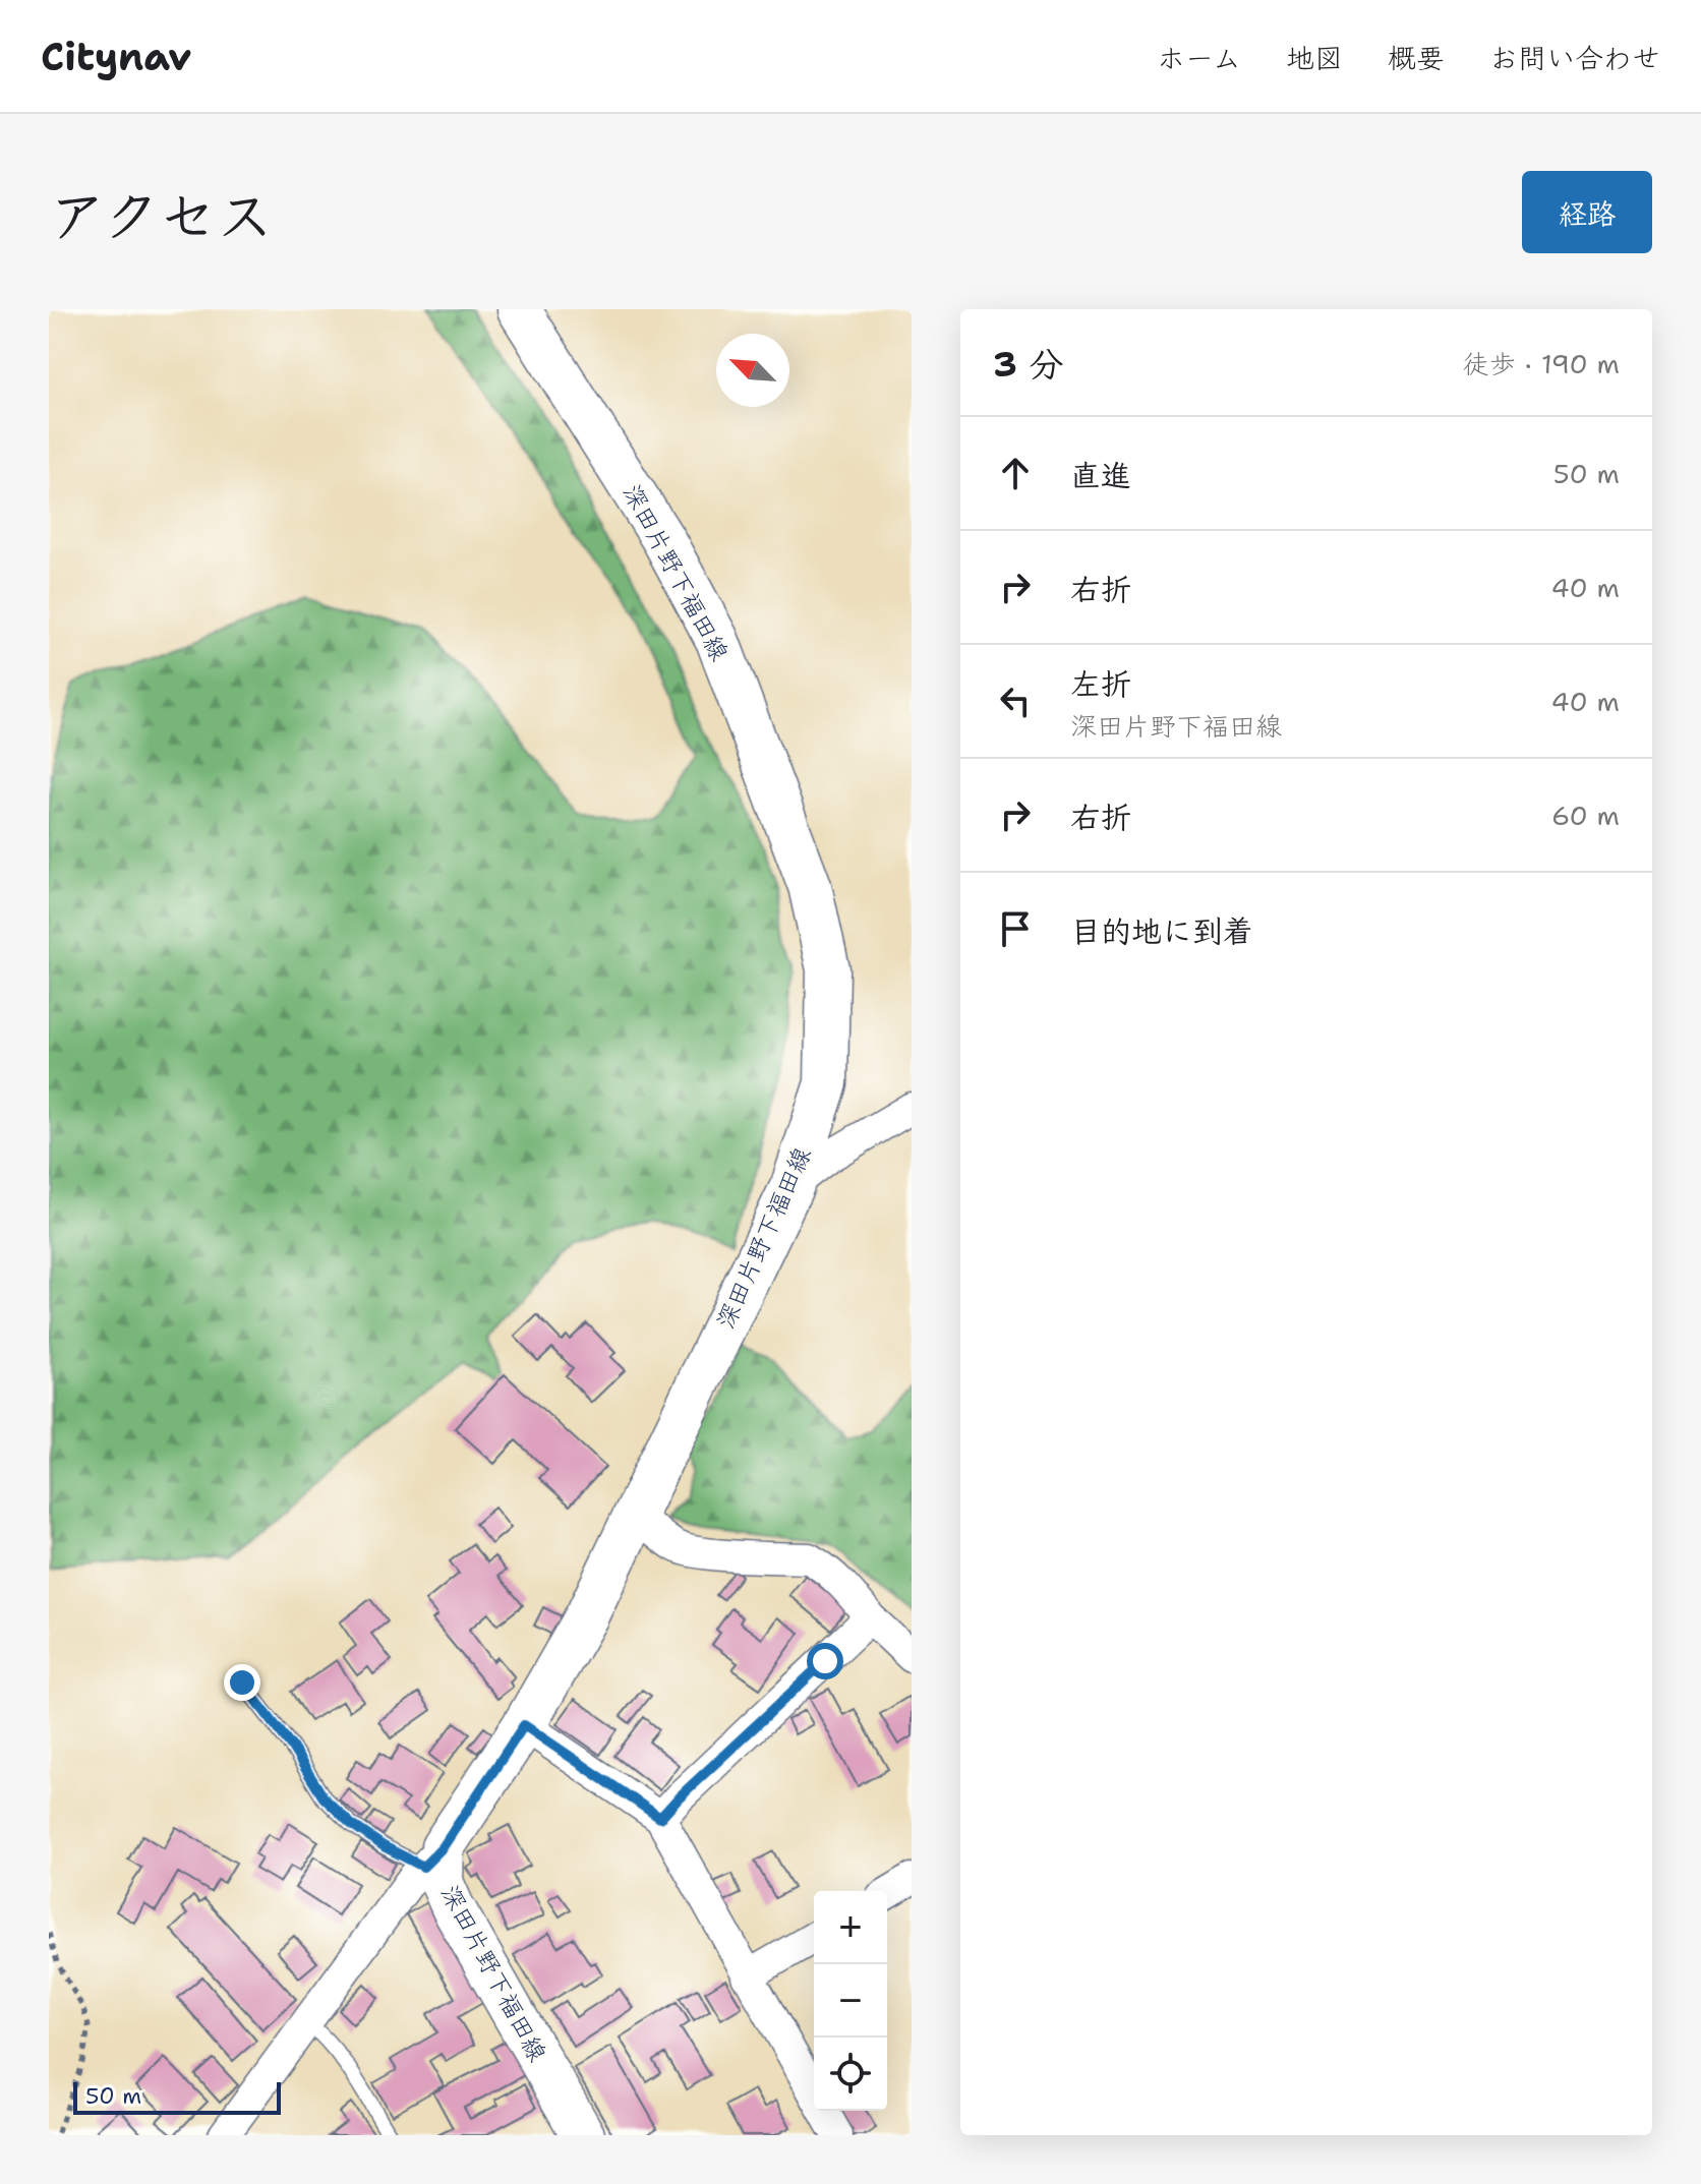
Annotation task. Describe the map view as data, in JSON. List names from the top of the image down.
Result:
{
  "streets": {
    "main road": ["深田片野下福田線"]
  },
  "scale_bar": "50 m",
  "north": "top left",
  "page": {
    "header": "Citynav",
    "nav": [
      "ホーム",
      "地図",
      "概要",
      "お問い合わせ"
    ],
    "title": "アクセス",
    "buttons": "経路",
    "heading": ["3 分", "徒歩 · 190 m"],
    "list": [
      ["直進", "50 m"],
      ["右折", "40 m"],
      ["左折", "深田片野下福田線", "40 m"],
      ["右折", "60 m"],
      "目的地に到着"
    ],
    "map_buttons": ["+", "−"],
    "scale": "50 m"
  }
}
